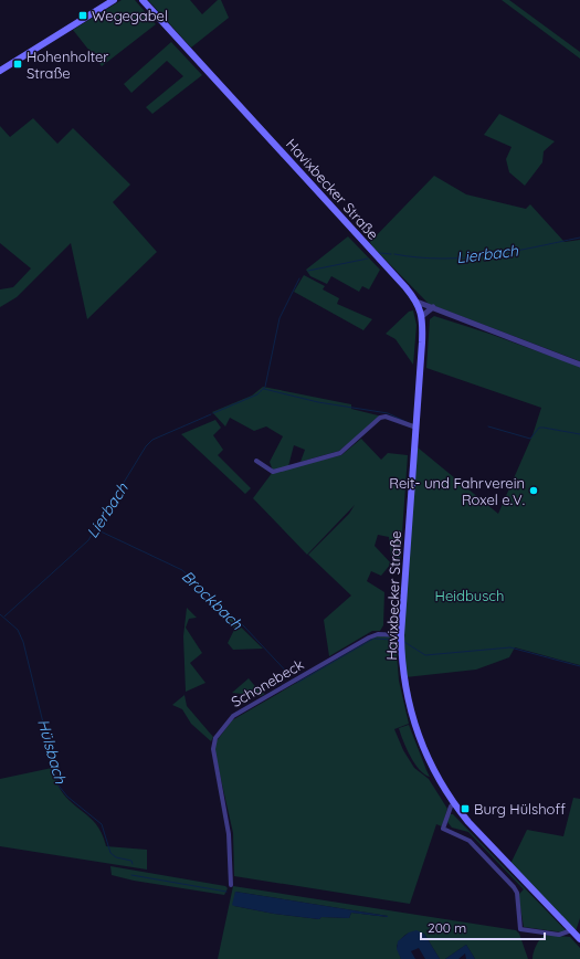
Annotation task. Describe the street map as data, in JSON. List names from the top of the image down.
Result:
{
  "streets": {
    "main road": ["Havixbecker Straße"],
    "street": ["Schonebeck"]
  },
  "crossings": [
    ["Havixbecker Straße", "Schonebeck"]
  ],
  "water": ["Lierbach", "Brockbach", "Hülsbach"],
  "parks": ["Heidbusch"],
  "places": {
    "transit": ["Wegegabel", "Hohenholter Straße", "Burg Hülshoff"],
    "other": ["Reit- und Fahrverein Roxel e.V."]
  },
  "scale_bar": "200 m"
}
